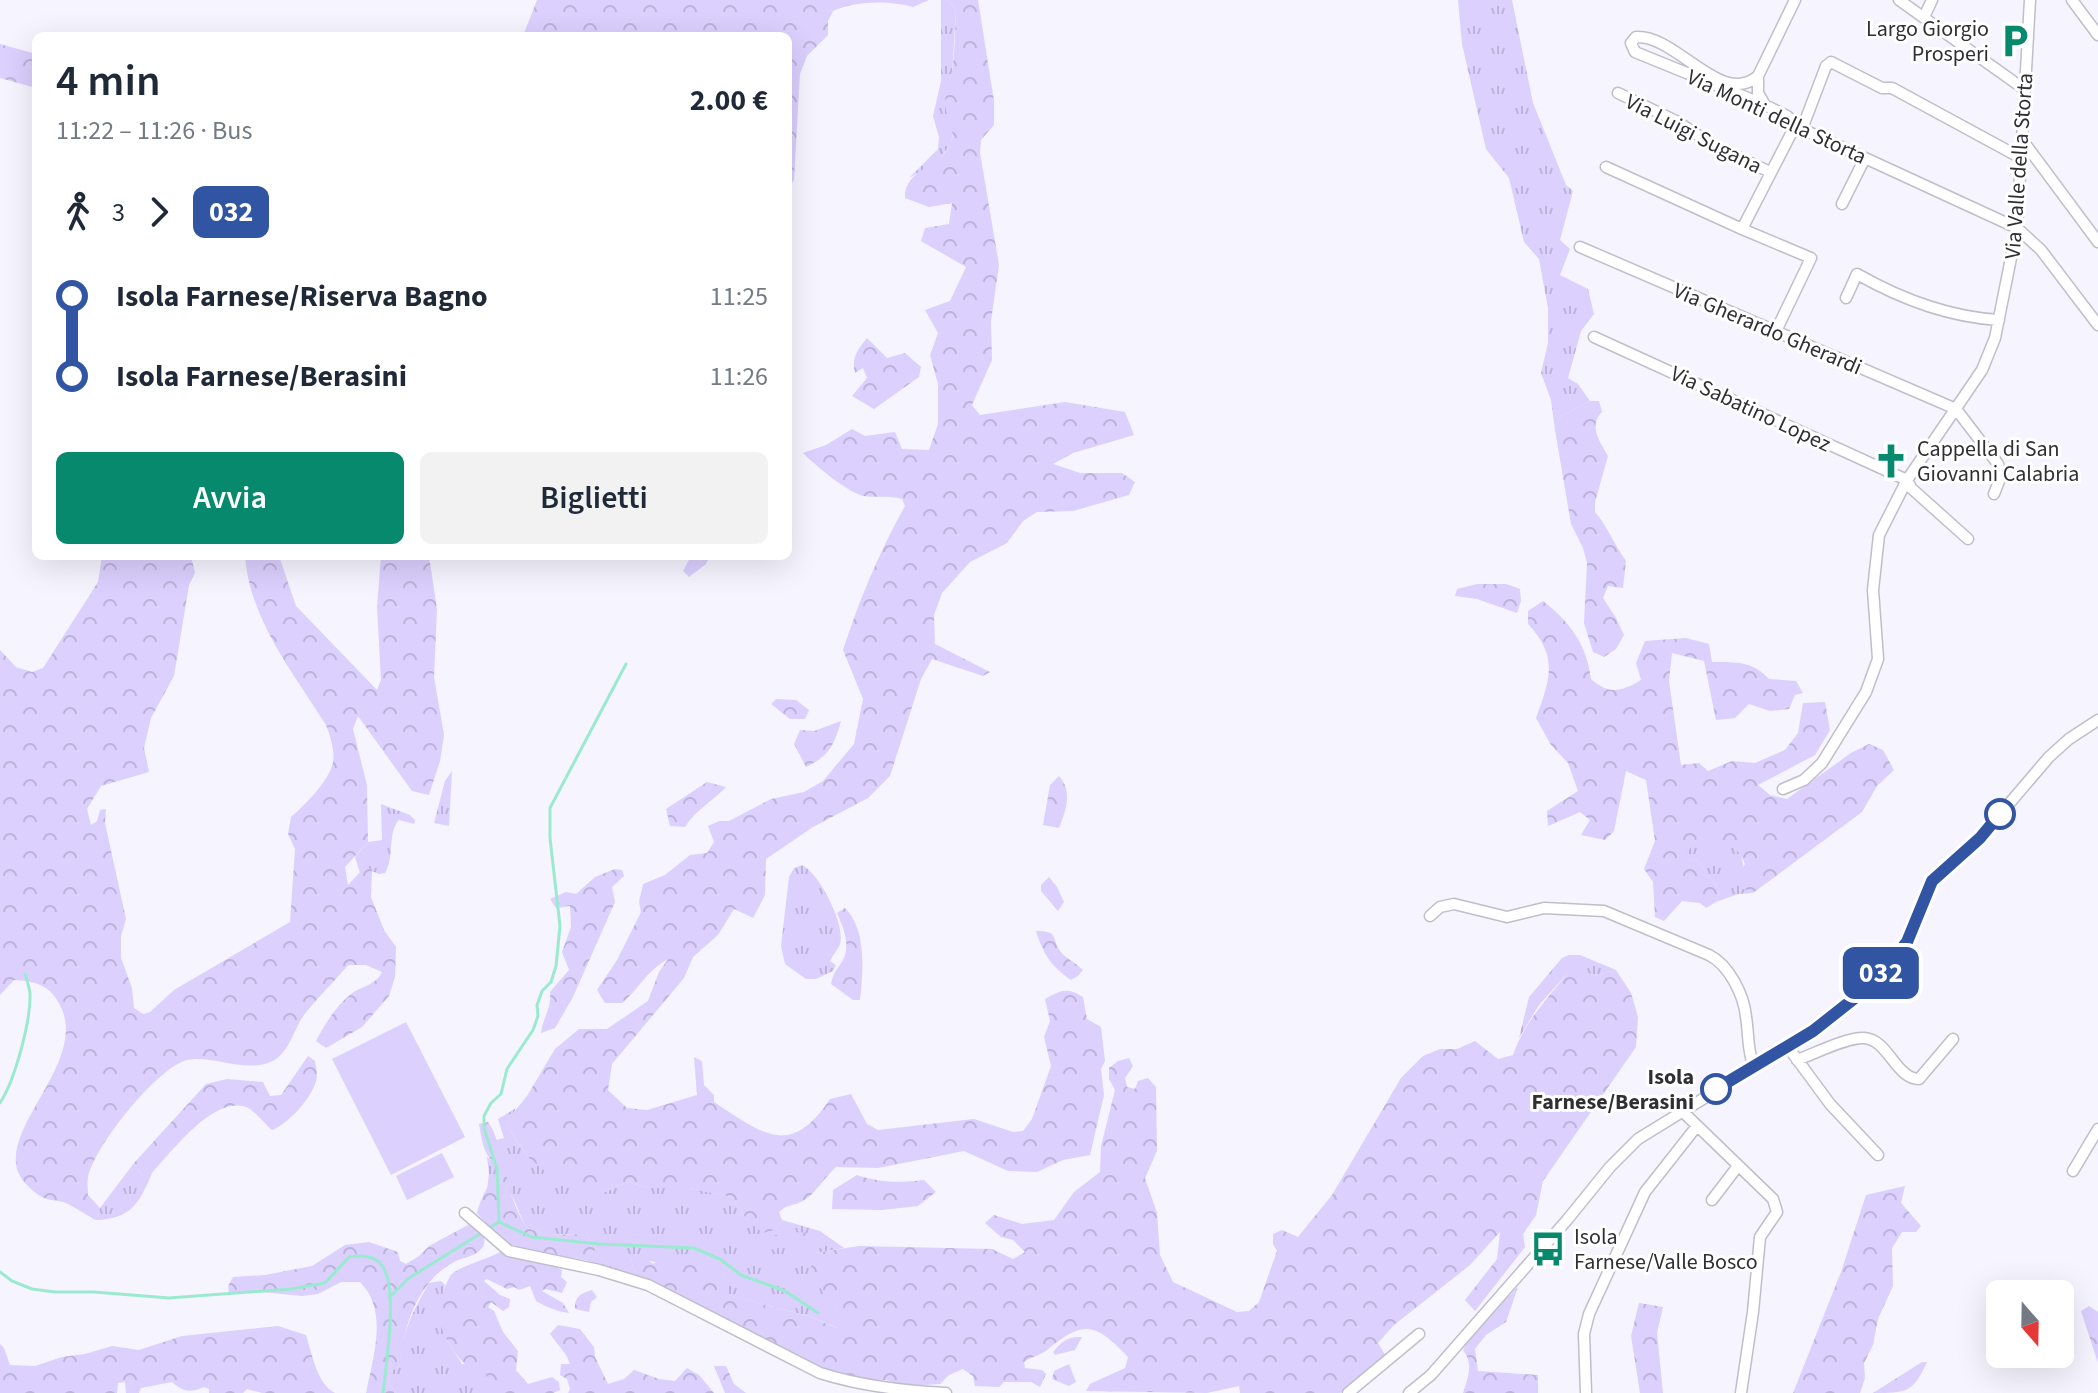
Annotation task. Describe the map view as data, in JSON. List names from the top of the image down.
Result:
{
  "streets": {
    "street": [
      "Via Monti della Storta",
      "Via Luigi Sugana",
      "Via Valle della Storta",
      "Via Gherardo Gherardi",
      "Via Sabatino Lopez"
    ]
  },
  "crossings": [
    ["Via Monti della Storta", "Via Valle della Storta"],
    ["Via Valle della Storta", "Via Gherardo Gherardi"],
    ["Via Valle della Storta", "Via Sabatino Lopez"]
  ],
  "places": {
    "parking": ["Largo Giorgio Prosperi"],
    "church": ["Cappella di San Giovanni Calabria"],
    "other": ["Isola Farnese/Berasini"],
    "bus stop": ["Isola Farnese/Valle Bosco"]
  },
  "lines": ["bus line 032"],
  "north": "bottom",
  "page": {
    "on_map": "032",
    "heading": ["4 min", "11:22 – 11:26 · Bus", "2.00 €"],
    "legs": ["3", "032"],
    "list": [
      {
        "name": "Isola Farnese/Riserva Bagno",
        "value": "11:25"
      },
      {
        "name": "Isola Farnese/Berasini",
        "value": "11:26"
      }
    ],
    "buttons": ["Avvia", "Biglietti"]
  }
}
